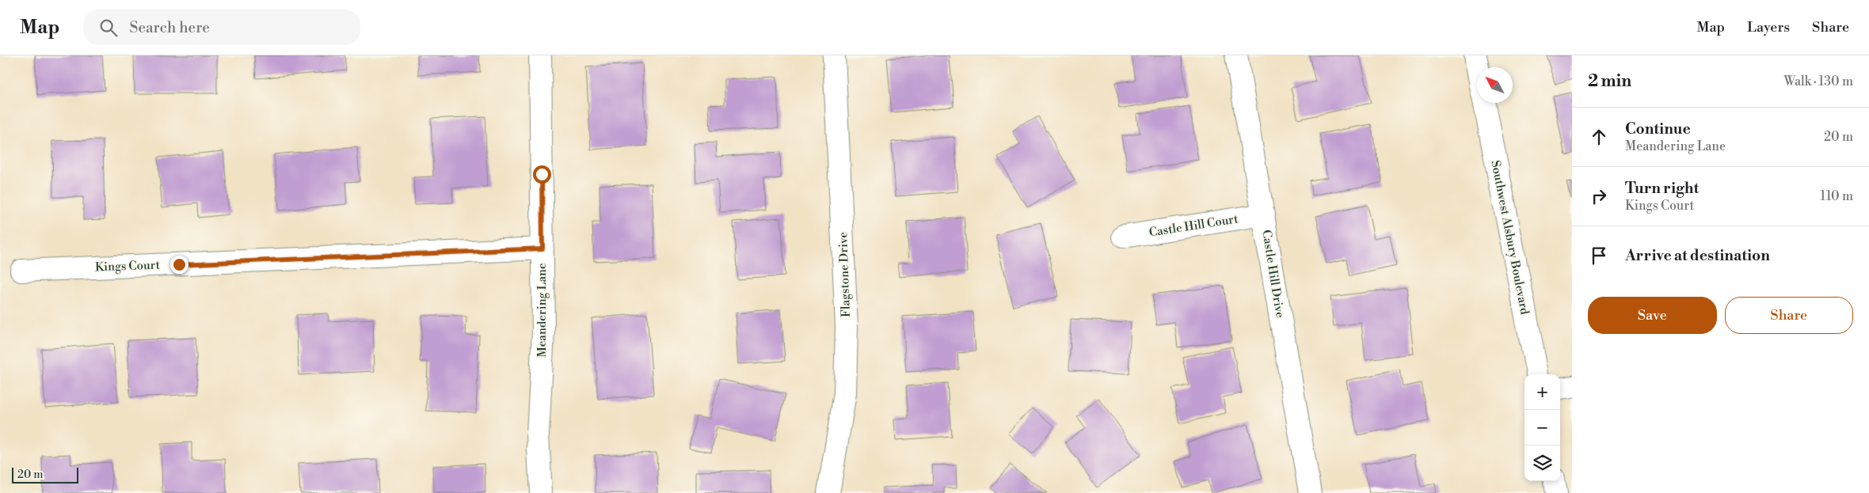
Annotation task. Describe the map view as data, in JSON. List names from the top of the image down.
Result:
{
  "streets": {
    "street": [
      "Castle Hill Court",
      "Southwest Alsbury Boulevard",
      "Kings Court",
      "Castle Hill Drive",
      "Flagstone Drive",
      "Meandering Lane"
    ]
  },
  "crossings": [
    ["Castle Hill Court", "Castle Hill Drive"],
    ["Kings Court", "Meandering Lane"]
  ],
  "scale_bar": "20 m",
  "north": "top left",
  "page": {
    "header": "Map",
    "search": "Search here",
    "nav": ["Map", "Layers", "Share"],
    "heading": ["2 min", "Walk · 130 m"],
    "list": [
      ["Continue", "Meandering Lane", "20 m"],
      ["Turn right", "Kings Court", "110 m"],
      "Arrive at destination"
    ],
    "buttons": ["Save", "Share"],
    "map_buttons": ["+", "−"],
    "scale": "20 m"
  }
}
